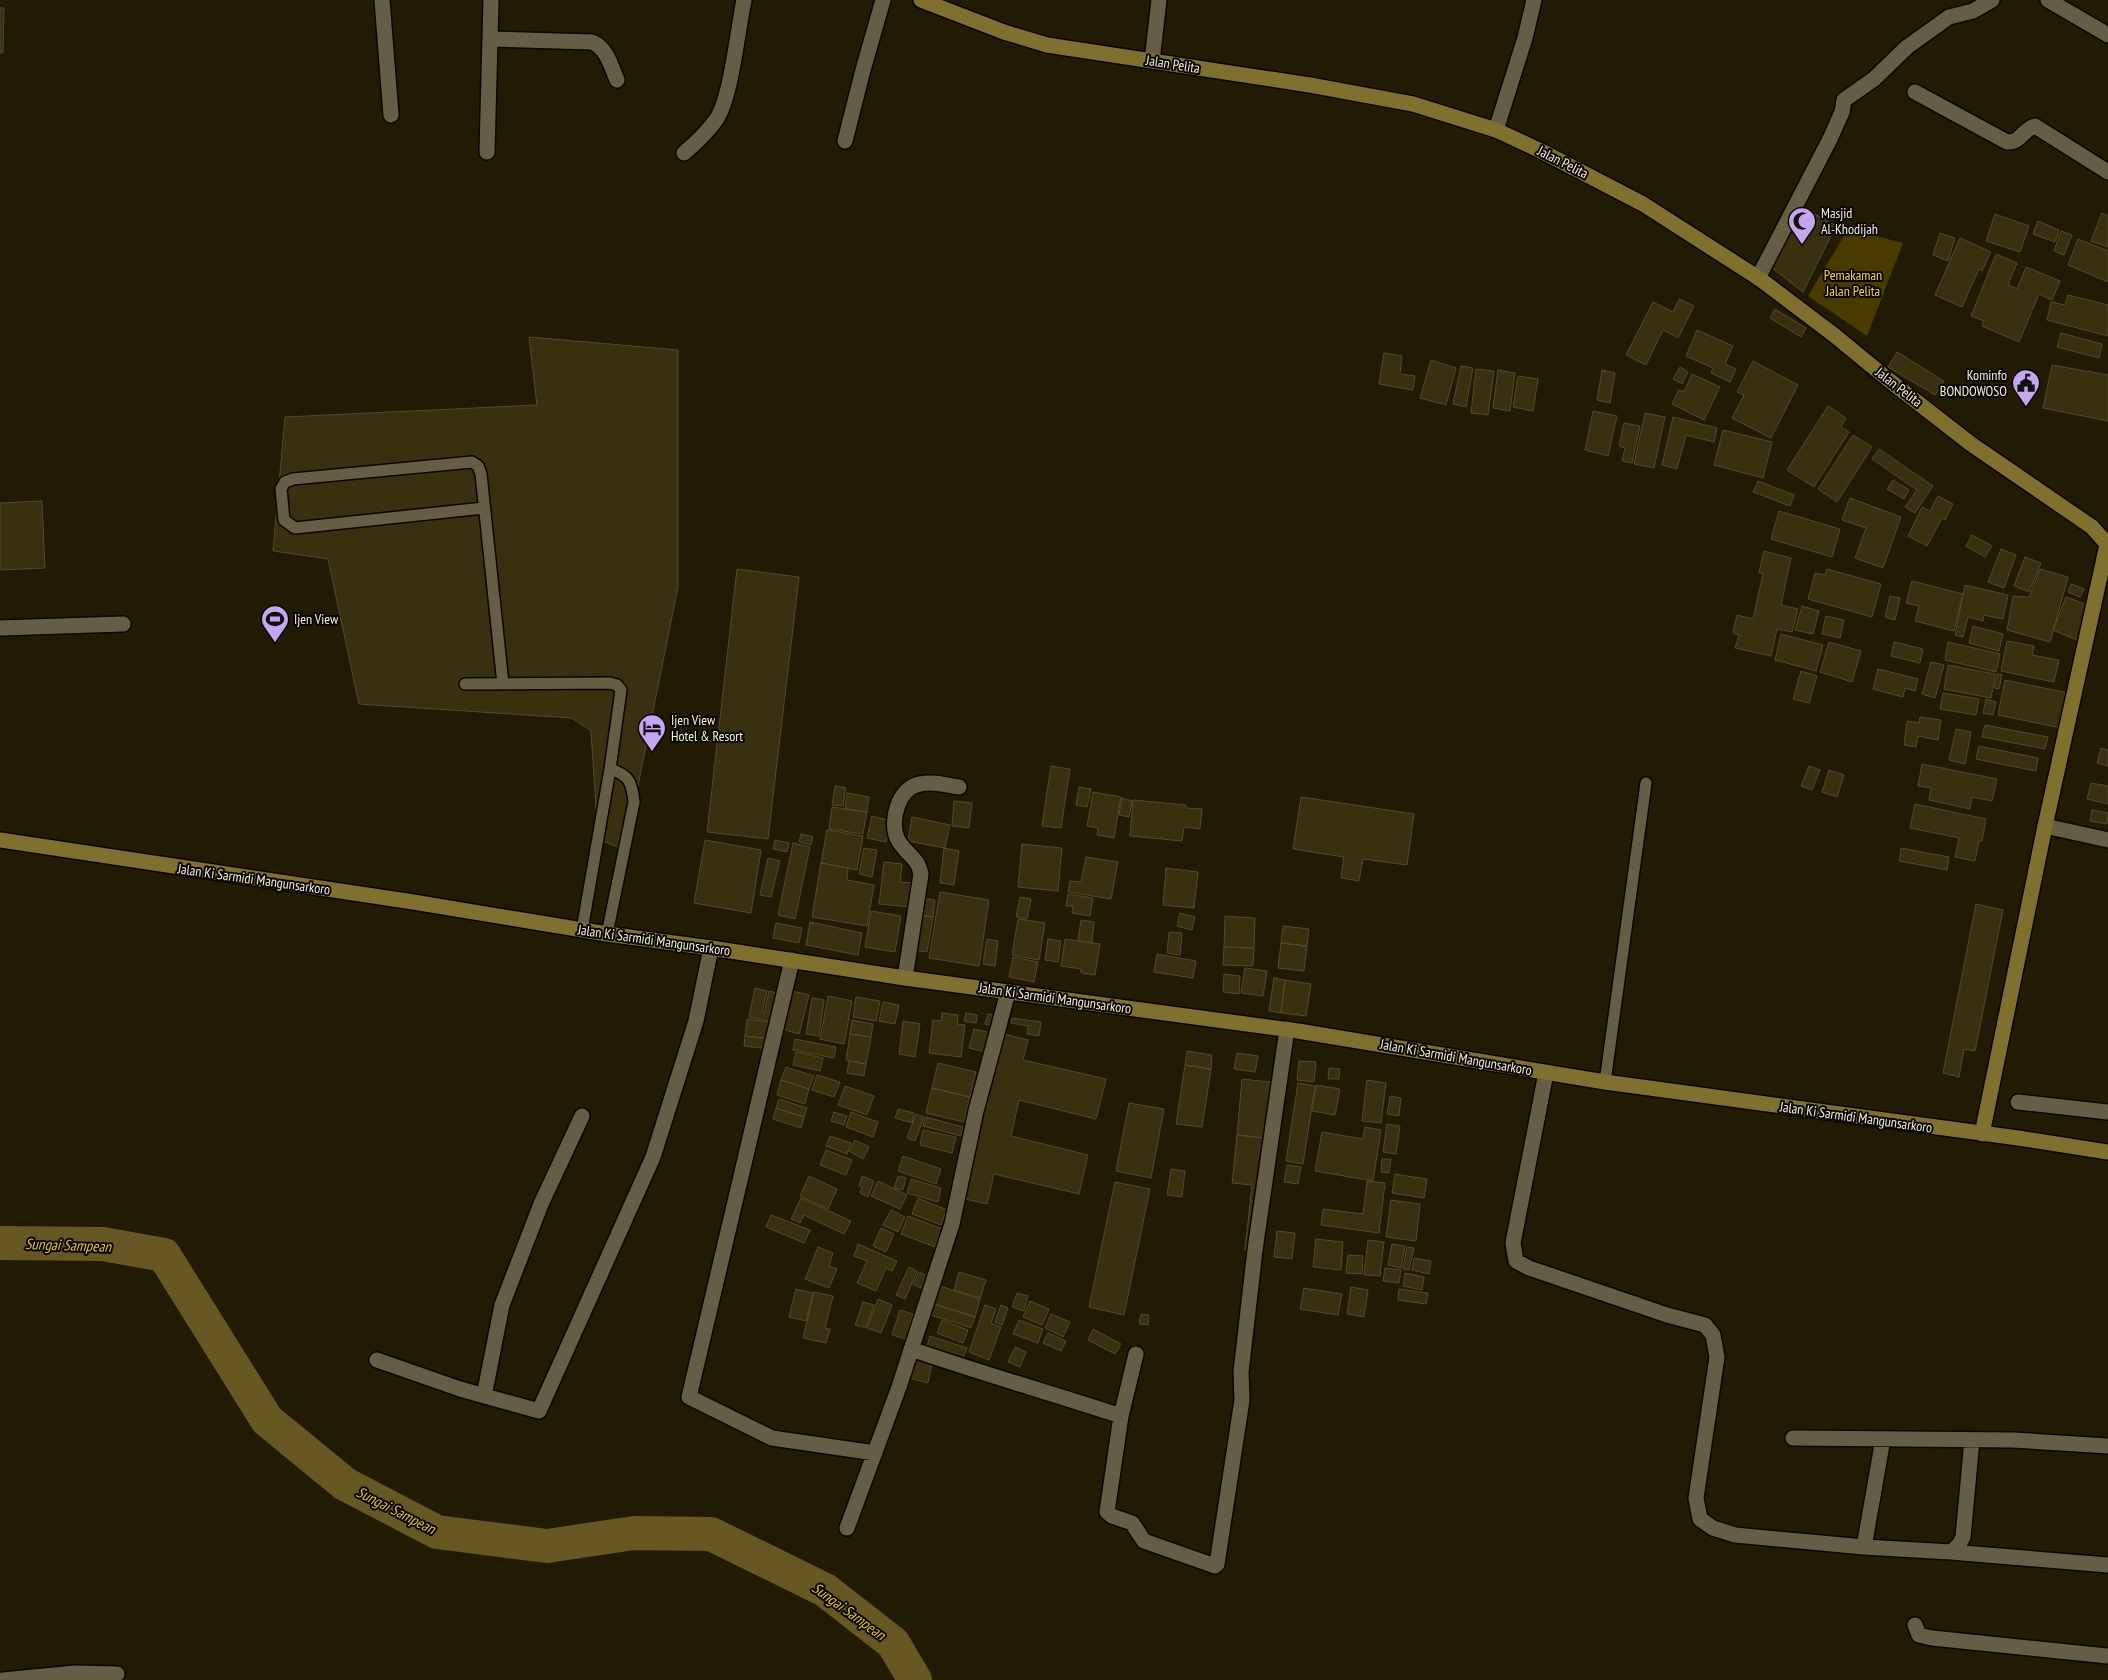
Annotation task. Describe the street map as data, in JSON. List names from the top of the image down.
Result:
{
  "streets": {
    "main road": ["Jalan Pelita", "Jalan Ki Sarmidi Mangunsarkoro"]
  },
  "water": ["Sungai Sampean"],
  "parks": ["Pemakaman Jalan Pelita"],
  "places": {
    "mosque": ["Masjid Al-Khodijah"],
    "public building": ["Kominfo BONDOWOSO"],
    "sports": ["Ijen View"],
    "hotel": ["Ijen View Hotel & Resort"]
  }
}
